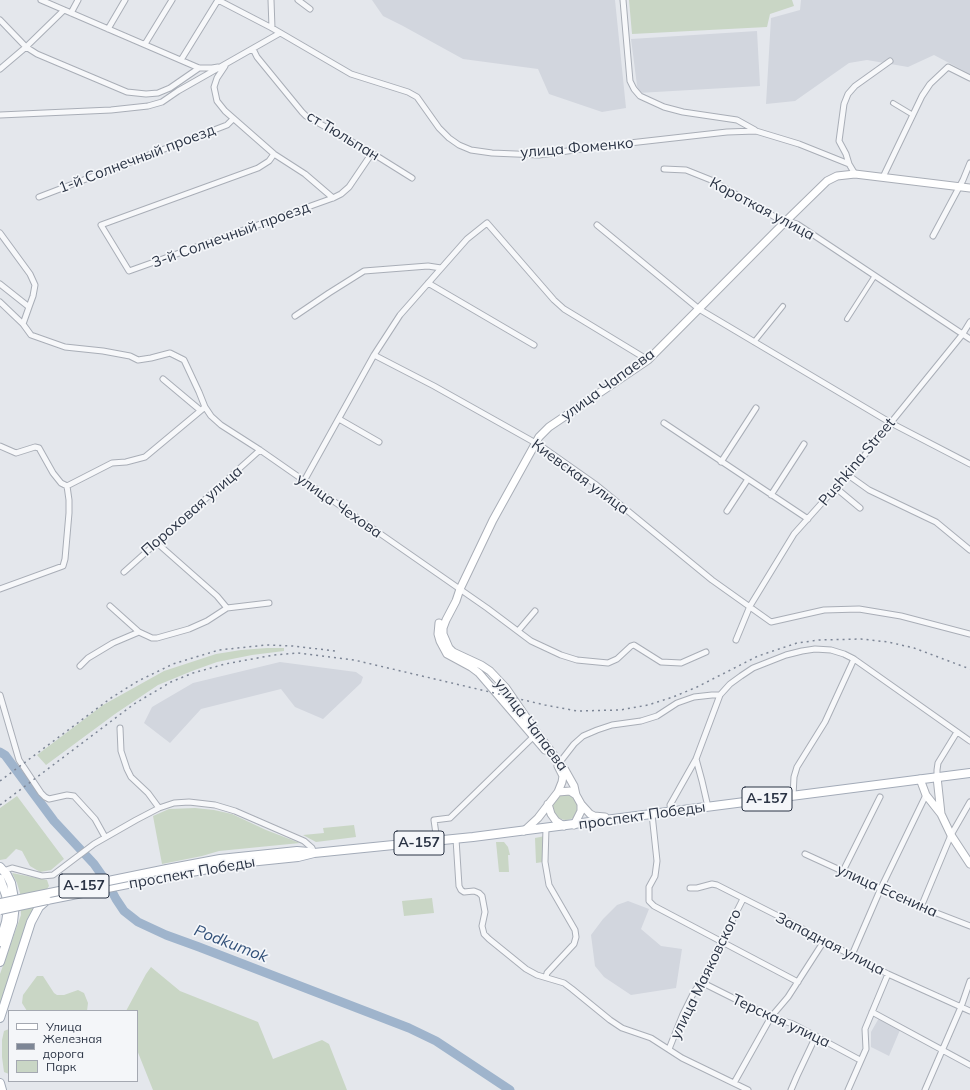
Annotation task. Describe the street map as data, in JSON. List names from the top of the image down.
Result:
{
  "streets": {
    "main road": ["улица Чапаева", "А-157", "проспект Победы"],
    "street": [
      "ст Тюльпан",
      "улица Фоменко",
      "1-й Солнечный проезд",
      "Короткая улица",
      "3-й Солнечный проезд",
      "Pushkina Street",
      "Киевская улица",
      "улица Чехова",
      "Пороховая улица",
      "улица Есенина",
      "Западная улица",
      "улица Маяковского",
      "Терская улица"
    ]
  },
  "crossings": [
    ["ст Тюльпан", "3-й Солнечный проезд"],
    ["Короткая улица", "улица Чапаева"],
    ["Короткая улица", "Pushkina Street"],
    ["улица Чапаева", "Киевская улица"],
    ["улица Чапаева", "улица Чехова"],
    ["улица Чапаева", "проспект Победы"],
    ["Pushkina Street", "Киевская улица"],
    ["улица Чехова", "Пороховая улица"],
    ["Западная улица", "улица Маяковского"],
    ["улица Маяковского", "Терская улица"]
  ],
  "water": ["Podkumok"],
  "legend": ["Улица", "Железная дорога", "Парк"]
}
